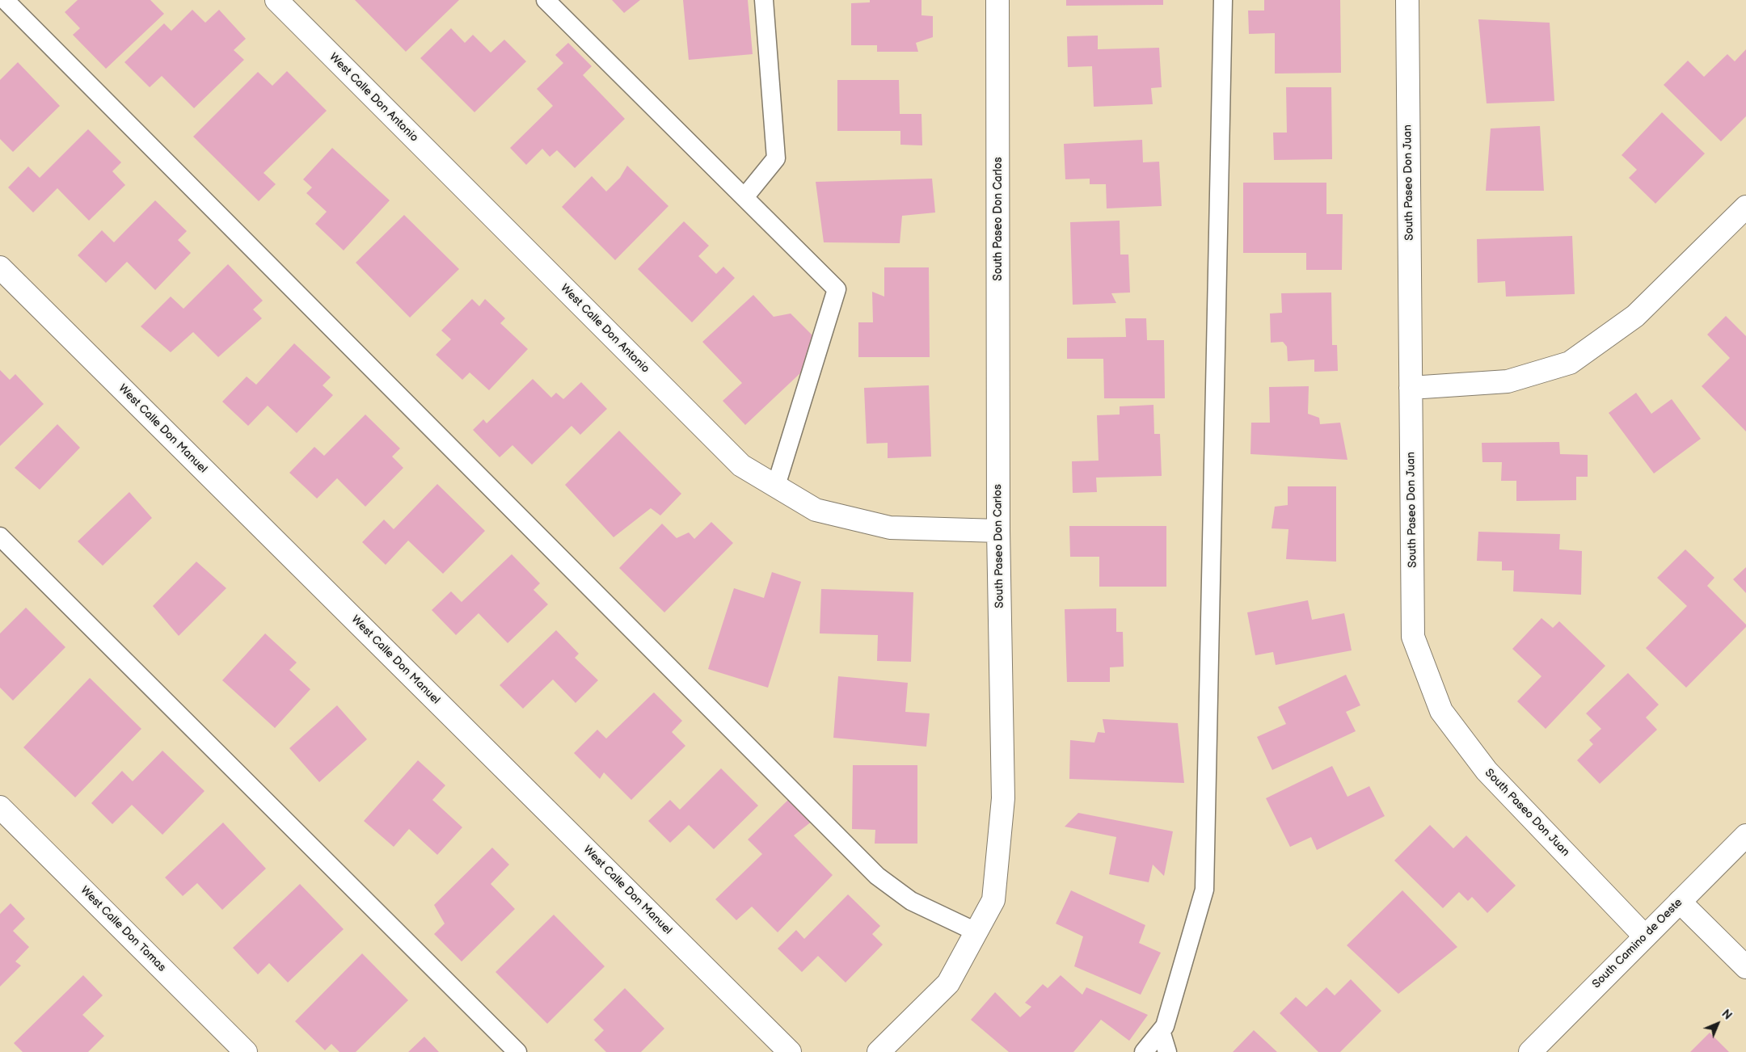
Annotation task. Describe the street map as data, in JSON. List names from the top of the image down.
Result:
{
  "streets": {
    "street": [
      "West Calle Don Antonio",
      "South Paseo Don Juan",
      "South Paseo Don Carlos",
      "West Calle Don Manuel",
      "West Calle Don Tomas",
      "South Camino de Oeste"
    ]
  },
  "crossings": [
    ["West Calle Don Antonio", "South Paseo Don Carlos"],
    ["South Paseo Don Juan", "South Camino de Oeste"]
  ],
  "north": "top right"
}
